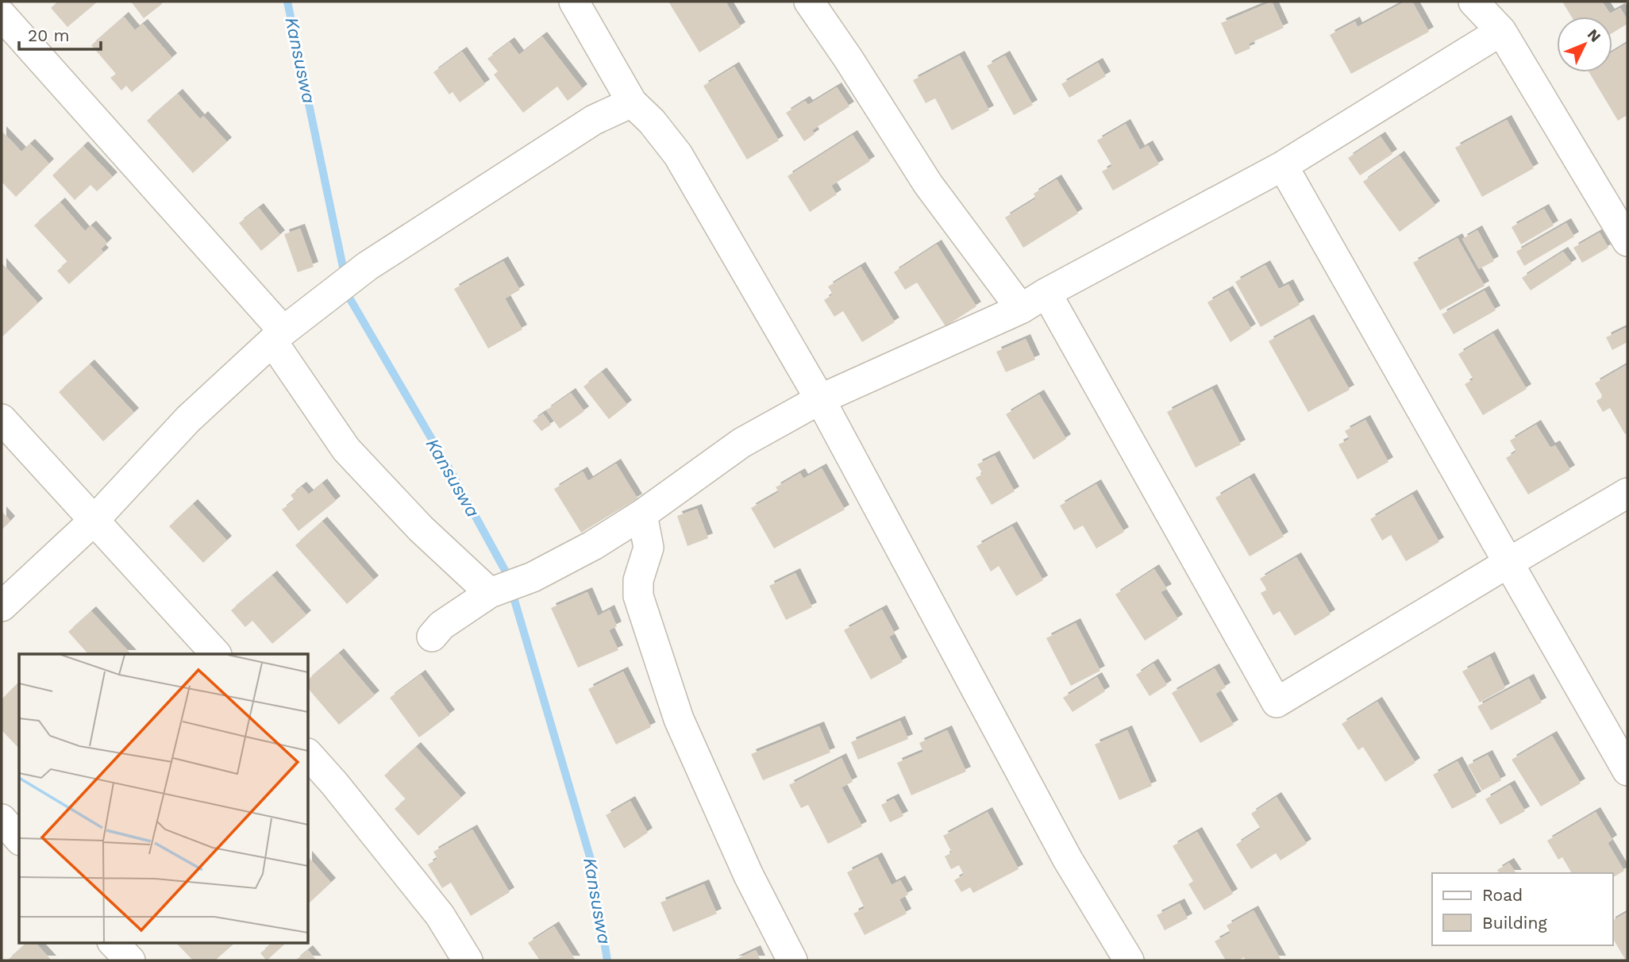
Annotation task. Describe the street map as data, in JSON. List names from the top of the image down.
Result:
{
  "water": ["Kansuswa"],
  "legend": ["Road", "Building"],
  "scale_bar": "20 m",
  "north": "top right"
}
